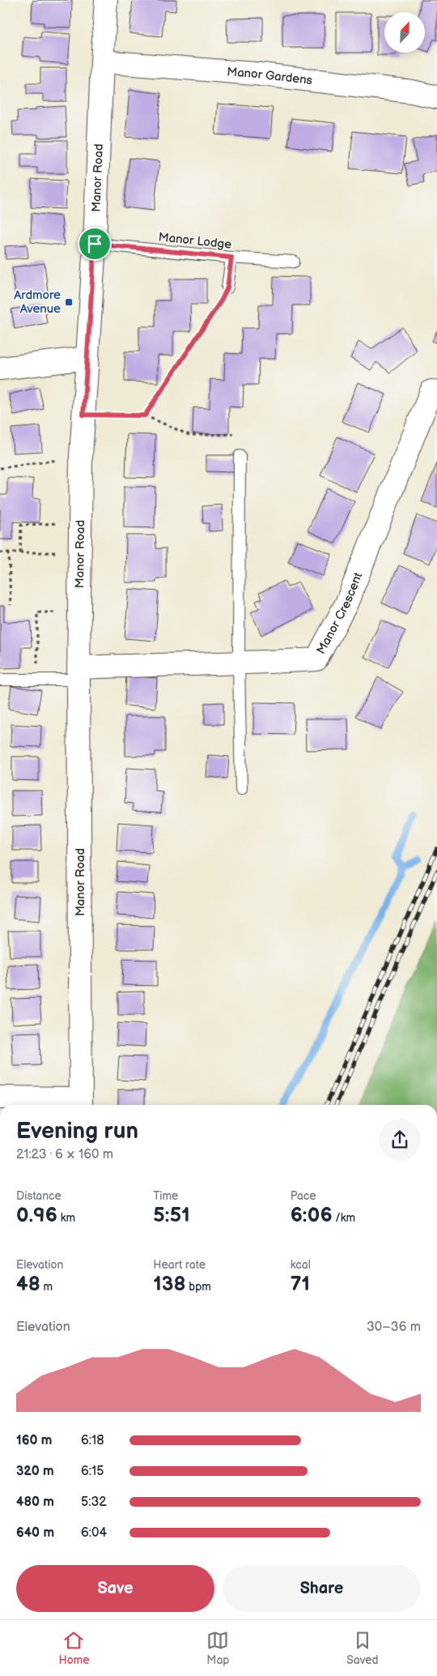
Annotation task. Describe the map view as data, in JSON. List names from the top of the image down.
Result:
{
  "streets": {
    "street": ["Manor Gardens", "Manor Road", "Manor Crescent"],
    "lane": ["Manor Lodge"]
  },
  "crossings": [
    ["Manor Gardens", "Manor Road"],
    ["Manor Road", "Manor Lodge"],
    ["Manor Road", "Manor Crescent"]
  ],
  "places": {
    "transit": ["Ardmore Avenue"]
  },
  "north": "top right",
  "page": {
    "heading": ["Evening run", "21:23 · 6 × 160 m"],
    "stats": [
      ["Distance", "0.96 km"],
      ["Time", "5:51"],
      ["Pace", "6:06 /km"],
      ["Elevation", "48 m"],
      ["Heart rate", "138 bpm"],
      ["kcal", "71"]
    ],
    "chart": ["Elevation", "30–36 m"],
    "list": [
      {
        "name": "160 m",
        "note": "6:18"
      },
      {
        "name": "320 m",
        "note": "6:15"
      },
      {
        "name": "480 m",
        "note": "5:32"
      },
      {
        "name": "640 m",
        "note": "6:04"
      }
    ],
    "buttons": ["Save", "Share"],
    "tabs": ["Home", "Map", "Saved"]
  }
}
